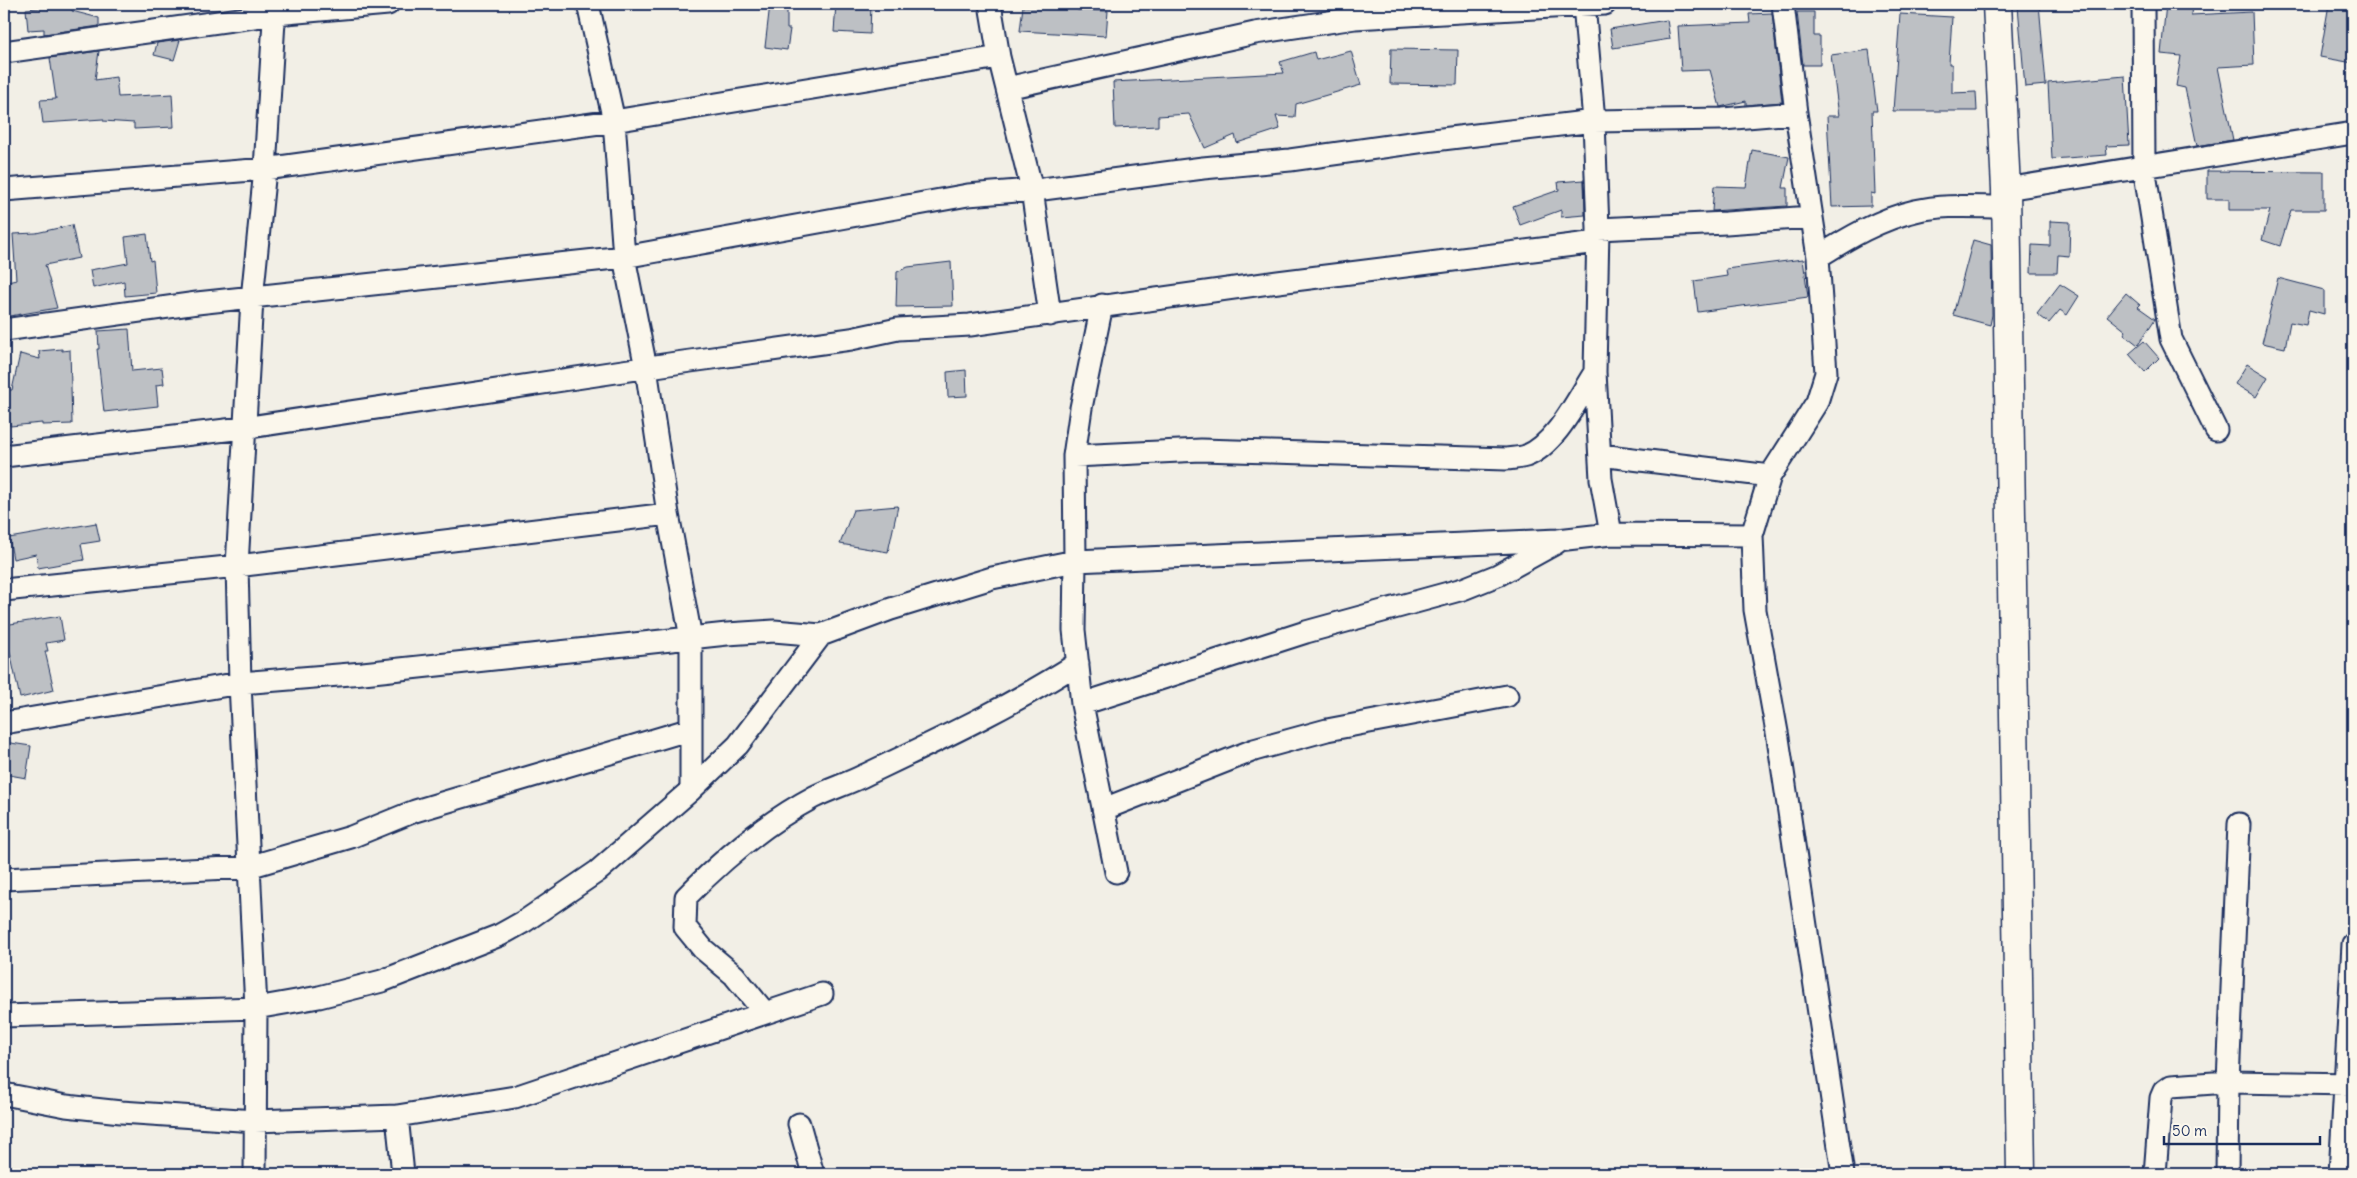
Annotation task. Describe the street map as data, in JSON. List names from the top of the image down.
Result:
{
  "scale_bar": "50 m"
}
